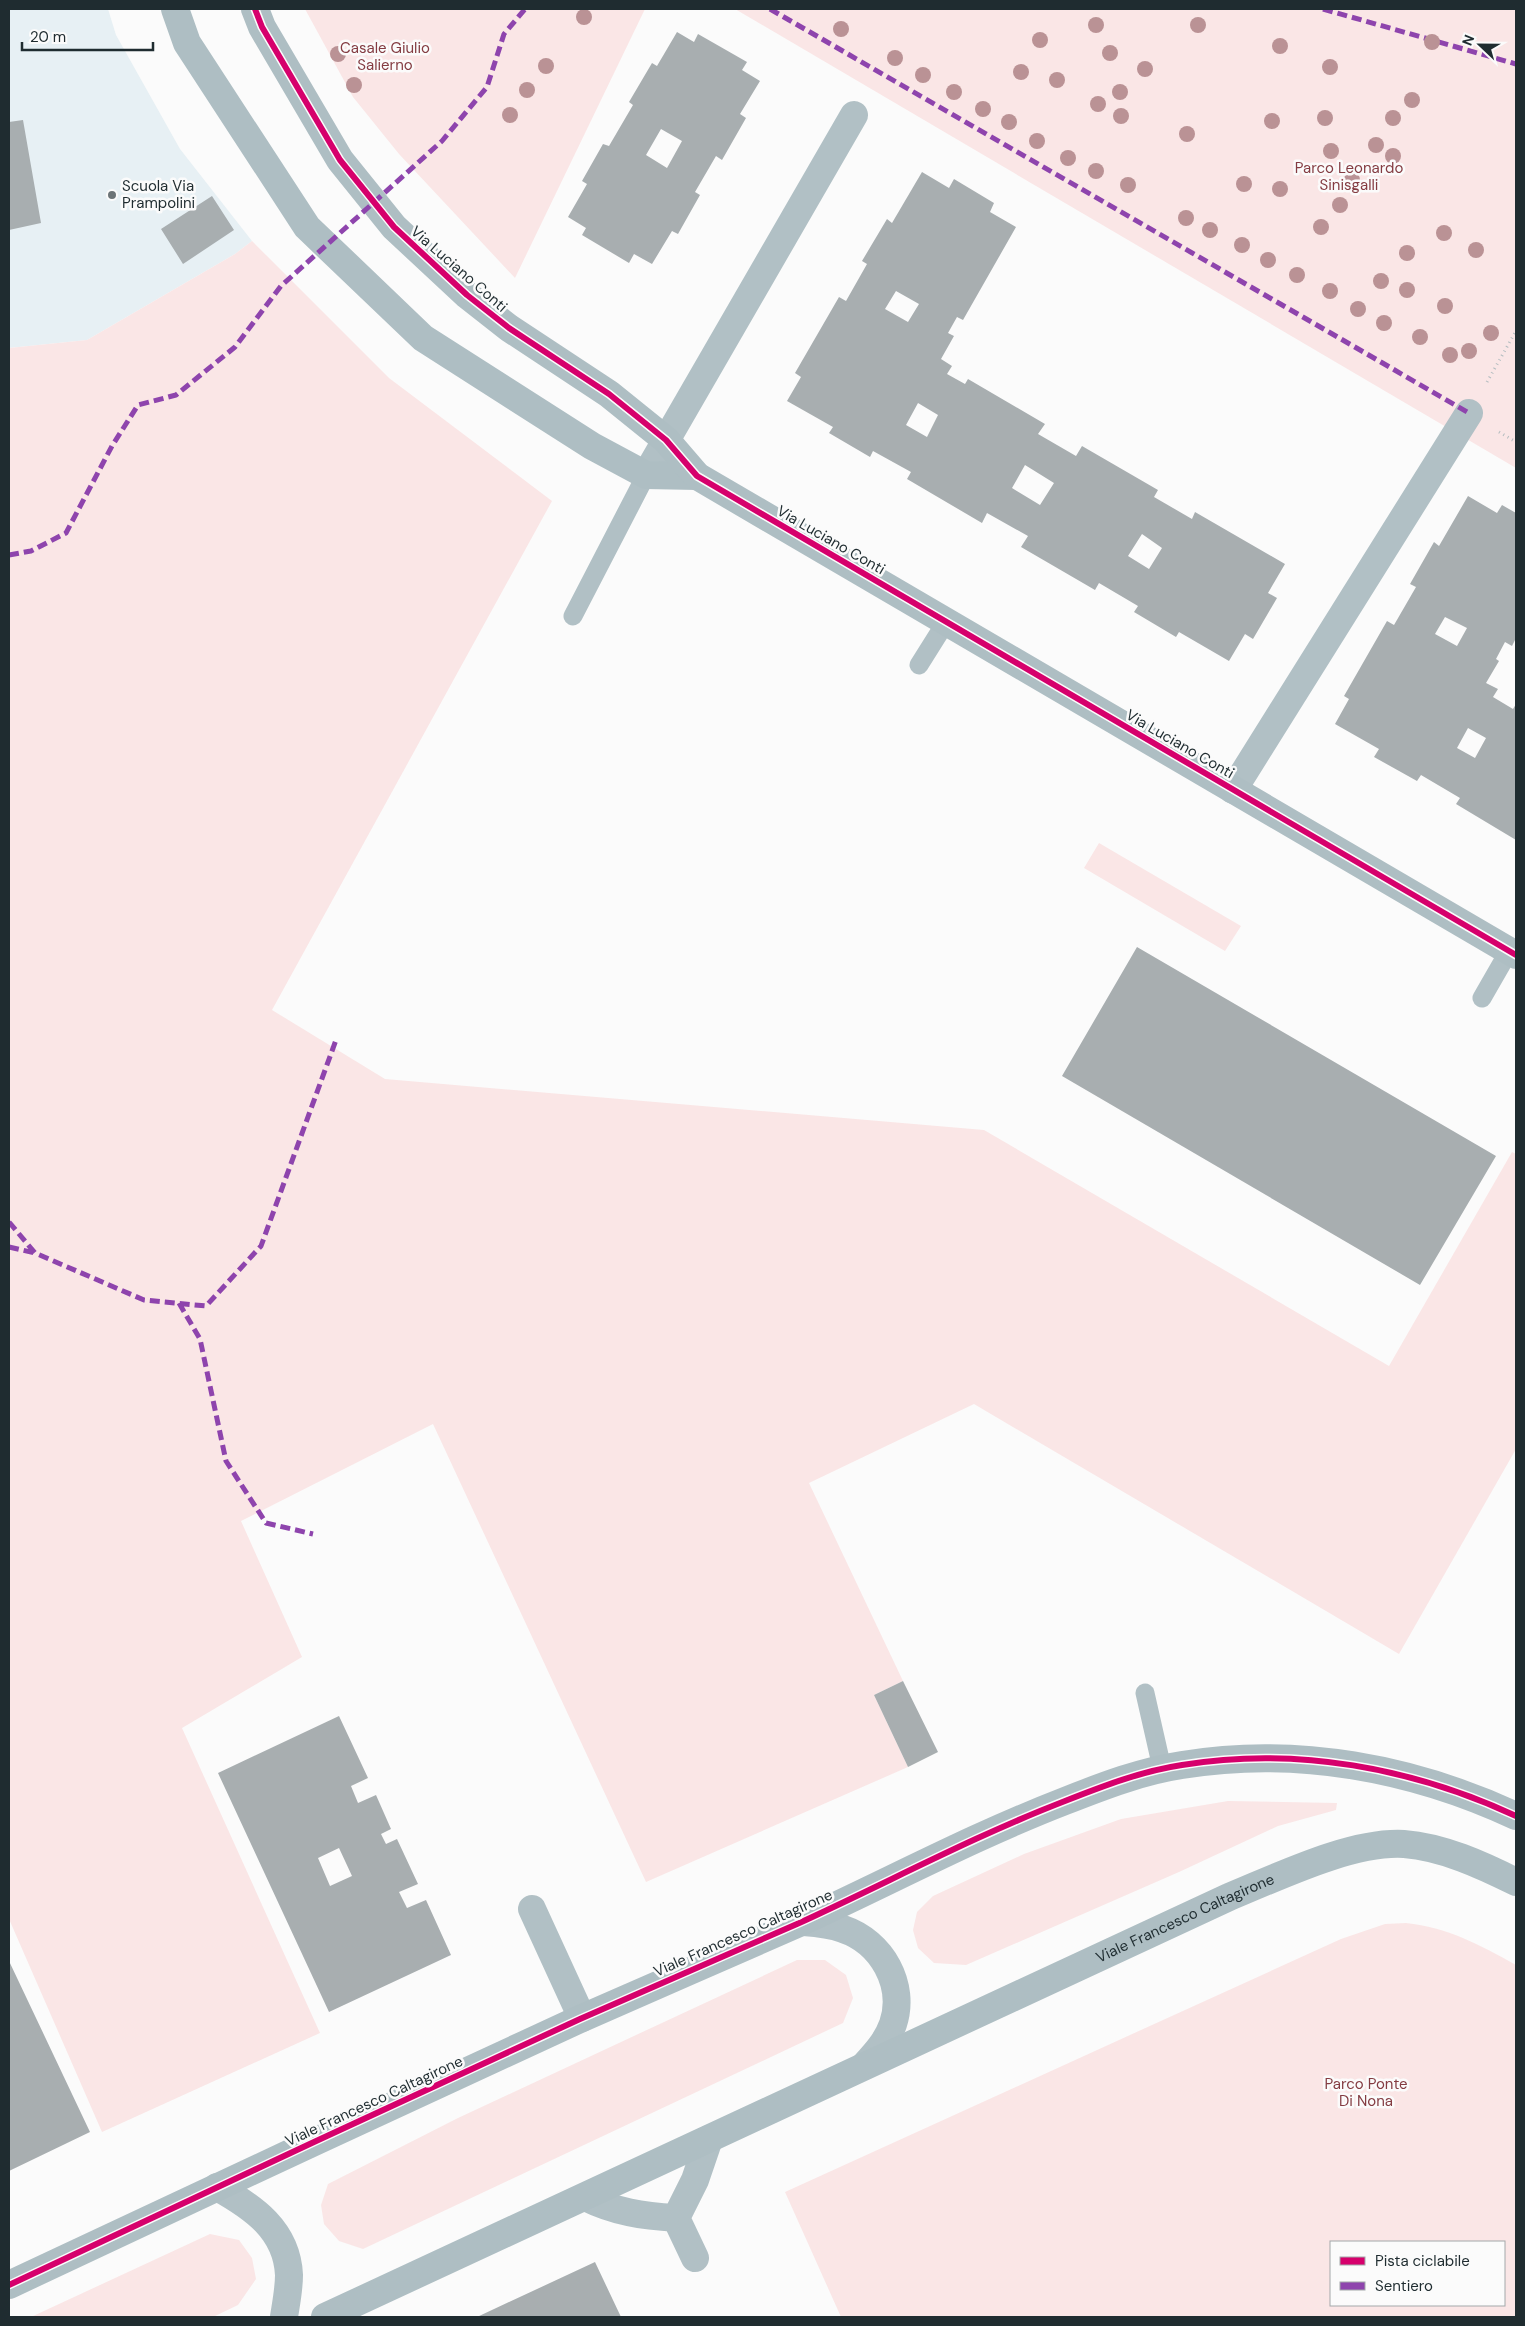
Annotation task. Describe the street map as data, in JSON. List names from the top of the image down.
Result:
{
  "streets": {
    "street": ["Via Luciano Conti", "Viale Francesco Caltagirone"]
  },
  "parks": ["Casale Giulio Salierno", "Parco Leonardo Sinisgalli", "Parco Ponte Di Nona"],
  "places": ["Scuola Via Prampolini"],
  "legend": ["Pista ciclabile", "Sentiero"],
  "scale_bar": "20 m",
  "north": "left"
}
